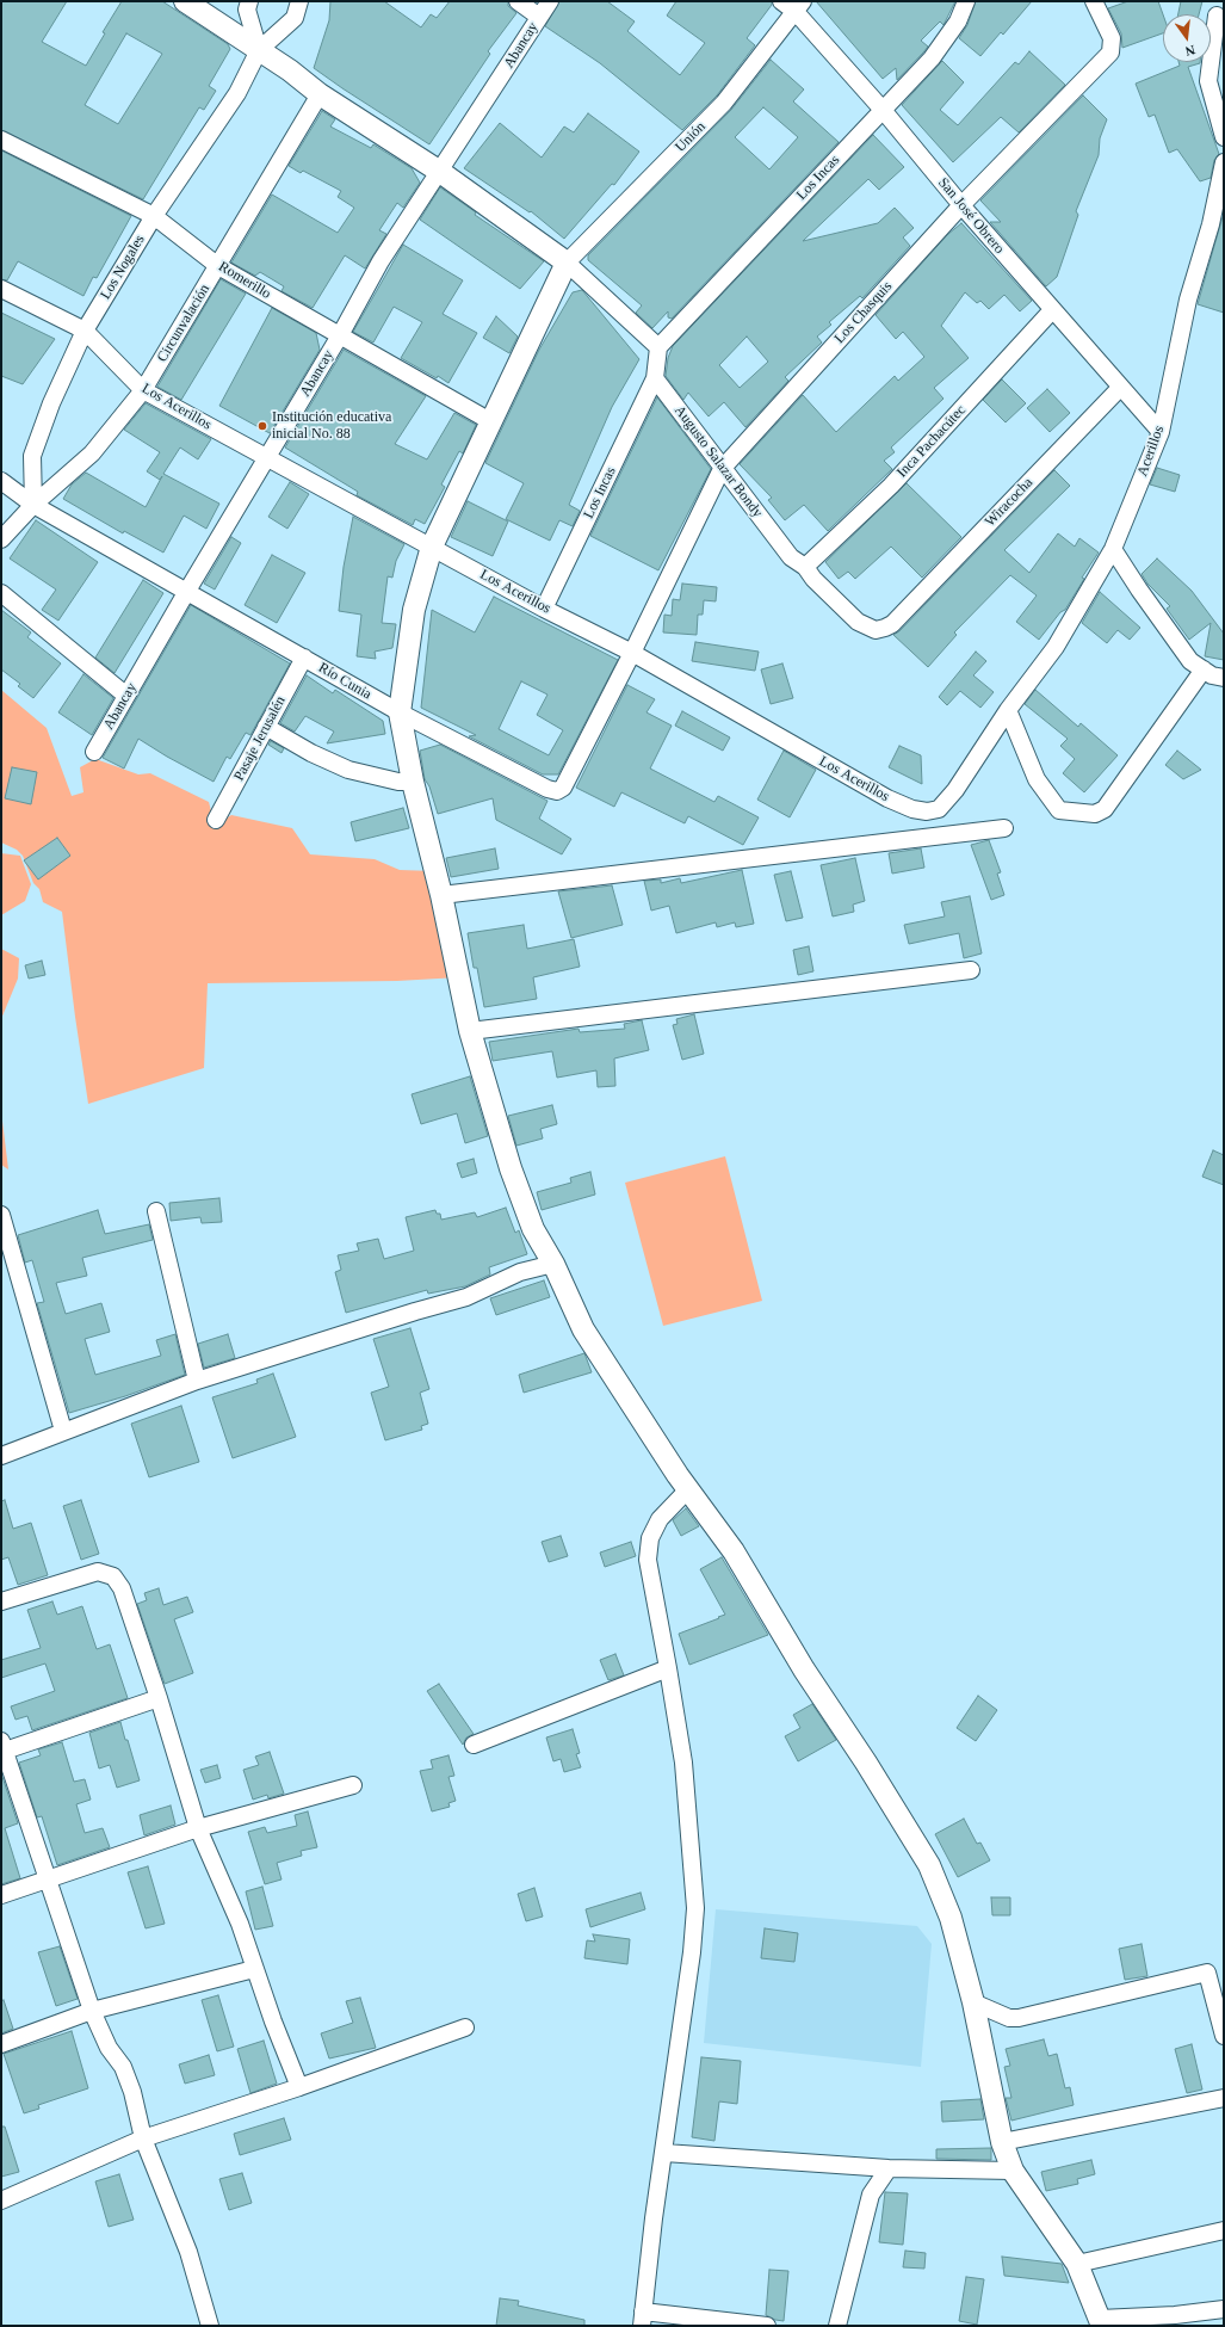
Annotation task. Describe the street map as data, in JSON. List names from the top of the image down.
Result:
{
  "streets": {
    "street": [
      "Abancay",
      "Unión",
      "Los Incas",
      "San José Obrero",
      "Los Nogales",
      "Romerillo",
      "Los Chasquis",
      "Circunvalación",
      "Los Acerillos",
      "Inca Pachacútec",
      "Acerillos",
      "Augusto Salazar Bondy",
      "Wiracocha",
      "Río Cunia",
      "Pasaje Jerusalén"
    ]
  },
  "crossings": [
    ["Abancay", "Romerillo"],
    ["Abancay", "Los Acerillos"],
    ["Abancay", "Río Cunia"],
    ["Unión", "San José Obrero"],
    ["Los Incas", "San José Obrero"],
    ["Los Incas", "Los Acerillos"],
    ["Los Incas", "Augusto Salazar Bondy"],
    ["San José Obrero", "Los Chasquis"],
    ["San José Obrero", "Inca Pachacútec"],
    ["San José Obrero", "Acerillos"],
    ["San José Obrero", "Wiracocha"],
    ["Los Nogales", "Romerillo"],
    ["Los Nogales", "Circunvalación"],
    ["Los Nogales", "Los Acerillos"],
    ["Los Nogales", "Río Cunia"],
    ["Romerillo", "Circunvalación"],
    ["Los Chasquis", "Los Acerillos"],
    ["Los Chasquis", "Augusto Salazar Bondy"],
    ["Los Chasquis", "Río Cunia"],
    ["Circunvalación", "Los Acerillos"],
    ["Circunvalación", "Río Cunia"],
    ["Los Acerillos", "Acerillos"],
    ["Los Acerillos", "Río Cunia"],
    ["Inca Pachacútec", "Augusto Salazar Bondy"],
    ["Augusto Salazar Bondy", "Wiracocha"],
    ["Río Cunia", "Pasaje Jerusalén"]
  ],
  "places": ["Institución educativa inicial No. 88"],
  "north": "bottom"
}
